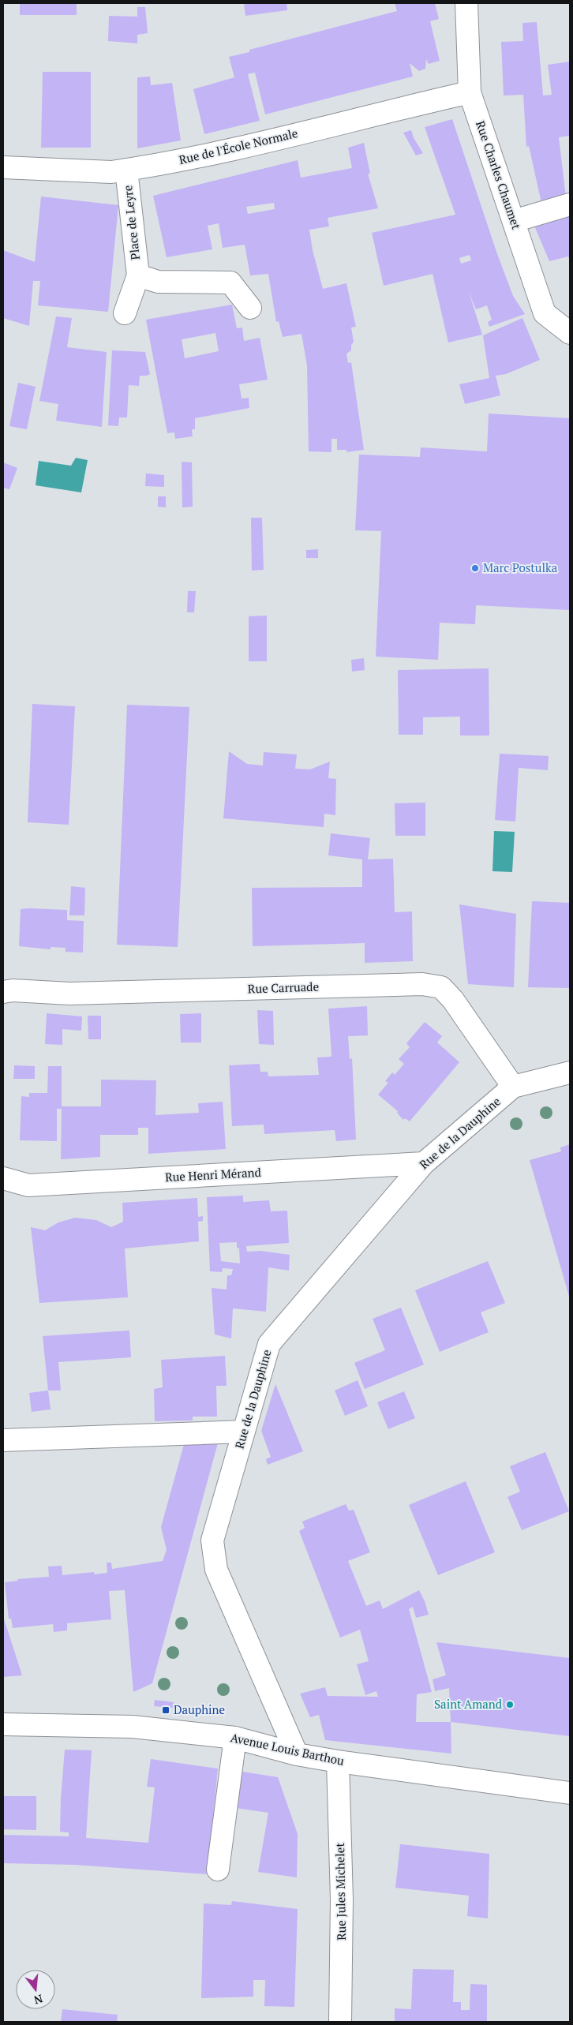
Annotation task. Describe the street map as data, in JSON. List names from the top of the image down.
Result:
{
  "streets": {
    "street": [
      "Rue de l'École Normale",
      "Rue Charles Chaumet",
      "Place de Leyre",
      "Rue Carruade",
      "Rue de la Dauphine",
      "Rue Henri Mérand",
      "Avenue Louis Barthou",
      "Rue Jules Michelet"
    ]
  },
  "crossings": [
    ["Rue de l'École Normale", "Rue Charles Chaumet"],
    ["Rue de l'École Normale", "Place de Leyre"],
    ["Rue Carruade", "Rue de la Dauphine"],
    ["Rue de la Dauphine", "Rue Henri Mérand"],
    ["Rue de la Dauphine", "Avenue Louis Barthou"],
    ["Avenue Louis Barthou", "Rue Jules Michelet"]
  ],
  "places": {
    "other": ["Marc Postulka", "Saint Amand"],
    "transit": ["Dauphine"]
  },
  "north": "bottom"
}
